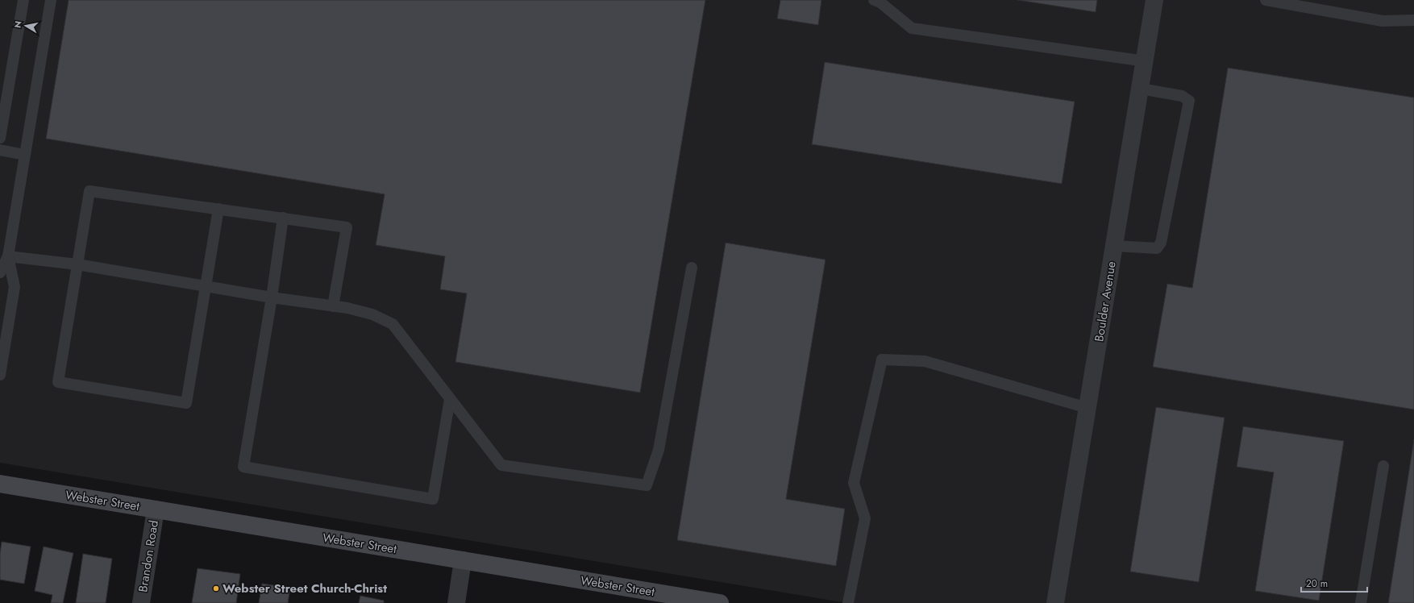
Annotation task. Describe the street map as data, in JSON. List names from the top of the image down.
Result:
{
  "streets": {
    "street": ["Boulder Avenue", "Webster Street", "Brandon Road"]
  },
  "crossings": [
    ["Webster Street", "Brandon Road"]
  ],
  "places": ["Webster Street Church-Christ"],
  "scale_bar": "20 m",
  "north": "left"
}
